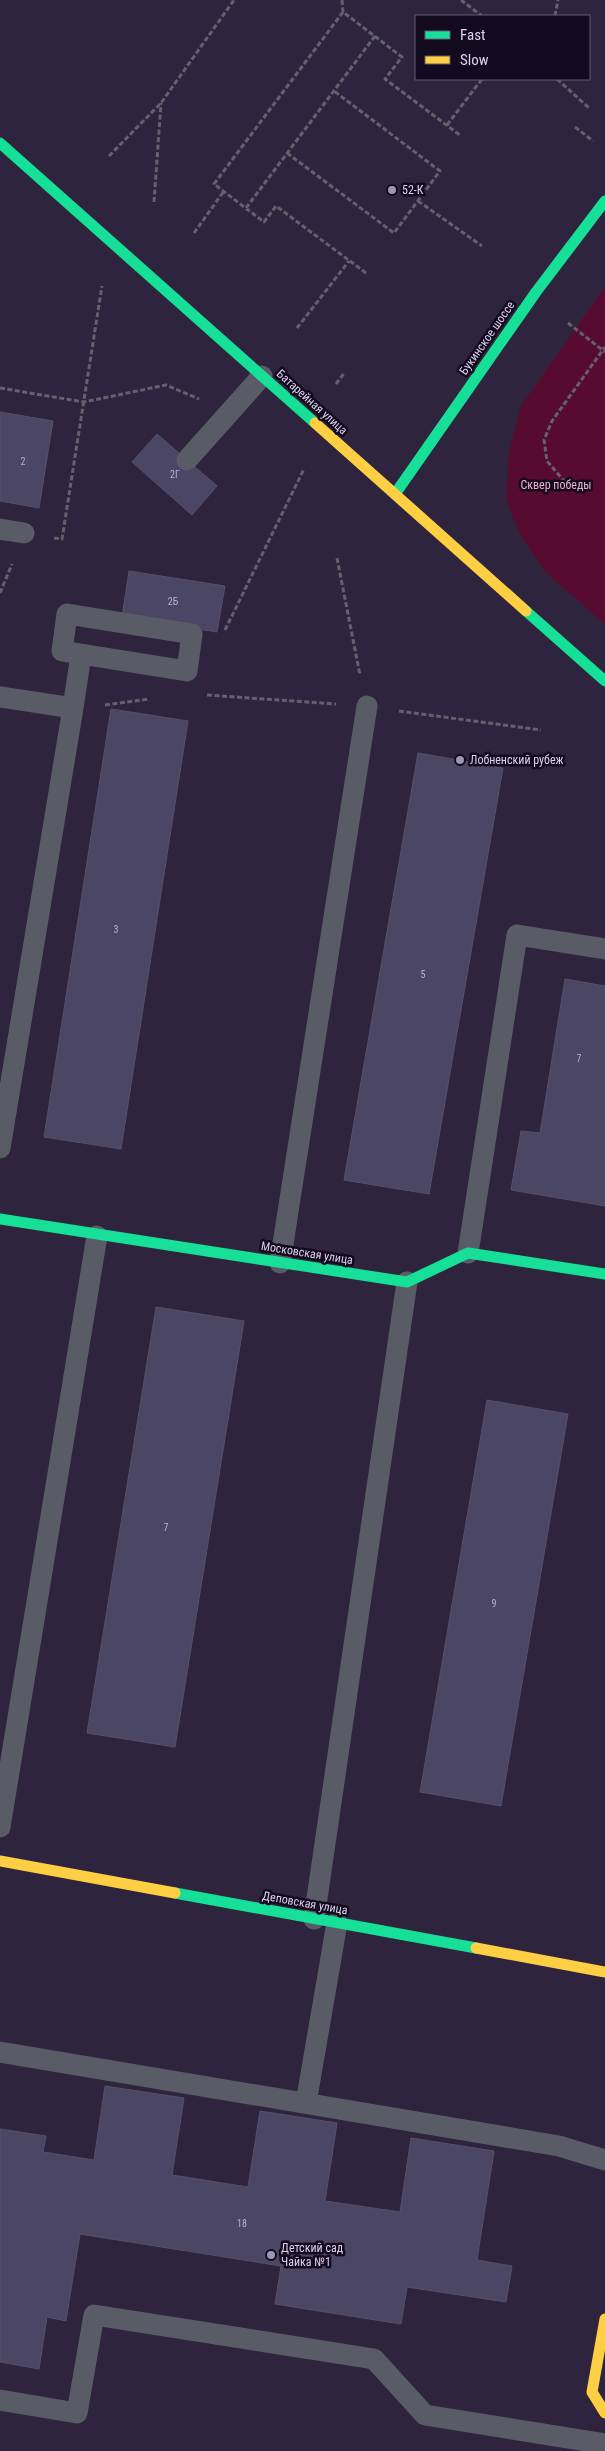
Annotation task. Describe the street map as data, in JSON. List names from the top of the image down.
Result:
{
  "streets": {
    "street": [
      "Букинское шоссе",
      "Батарейная улица",
      "Московская улица",
      "Деповская улица"
    ]
  },
  "crossings": [
    ["Букинское шоссе", "Батарейная улица"]
  ],
  "parks": ["Сквер победы"],
  "places": ["52-К", "Лобненский рубеж", "Детский сад Чайка №1"],
  "house_numbers": [
    "2",
    "2Г",
    "2Б",
    "3",
    "5",
    "7",
    "7",
    "9",
    "18"
  ],
  "legend": ["Fast", "Slow"]
}
